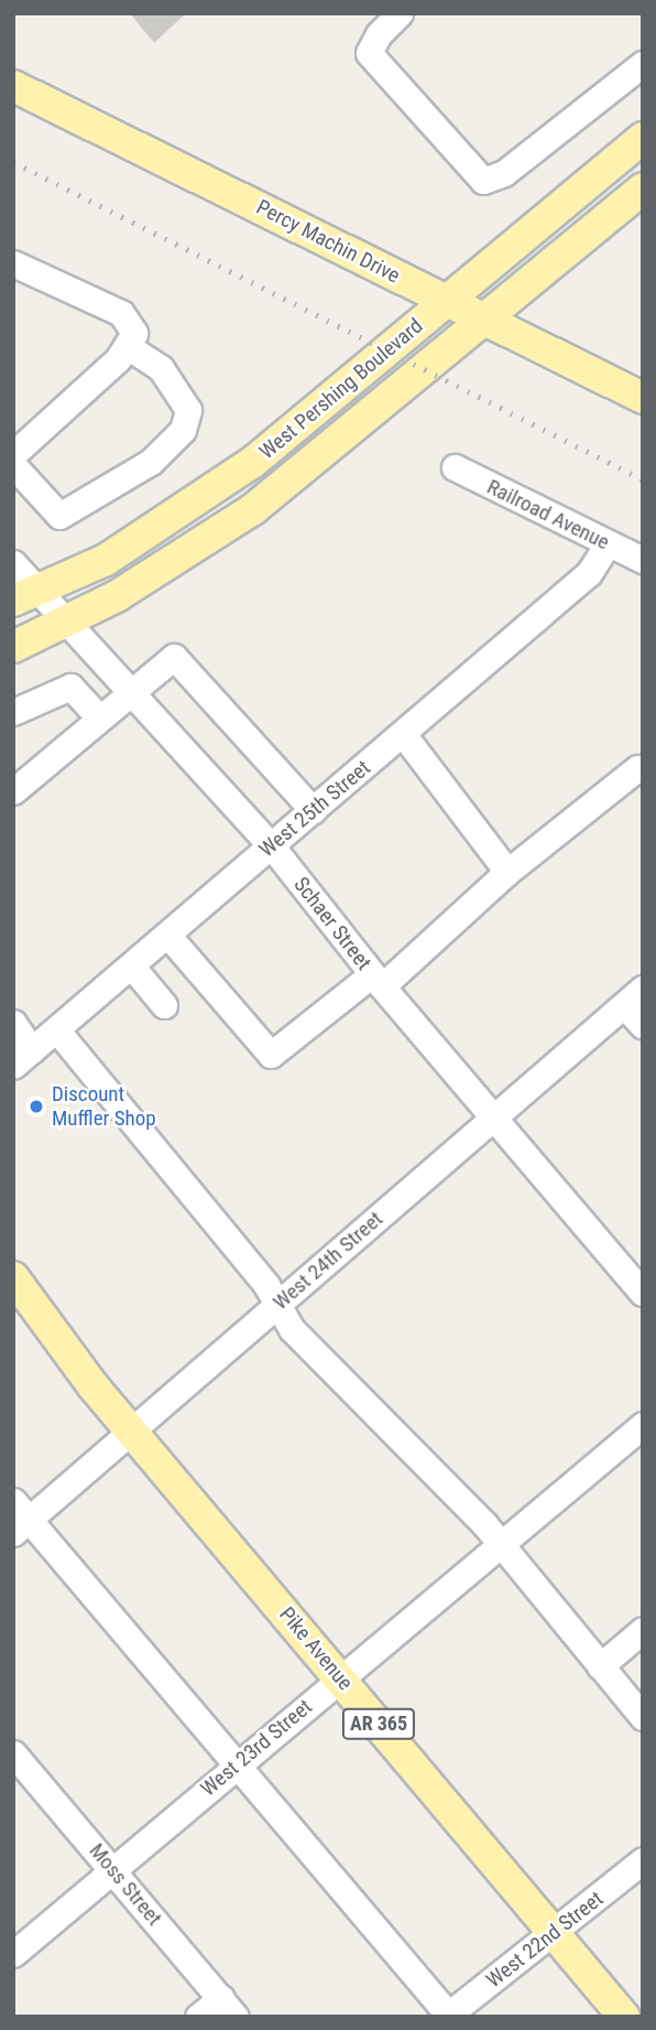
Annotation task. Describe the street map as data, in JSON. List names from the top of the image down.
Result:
{
  "streets": {
    "main road": [
      "Percy Machin Drive",
      "West Pershing Boulevard",
      "Pike Avenue",
      "AR 365"
    ],
    "street": [
      "Railroad Avenue",
      "West 25th Street",
      "Schaer Street",
      "West 24th Street",
      "West 23rd Street",
      "Moss Street",
      "West 22nd Street"
    ]
  },
  "crossings": [
    ["Percy Machin Drive", "West Pershing Boulevard"],
    ["West Pershing Boulevard", "Schaer Street"],
    ["Railroad Avenue", "West 25th Street"],
    ["West 25th Street", "Schaer Street"],
    ["Schaer Street", "West 24th Street"],
    ["West 24th Street", "Pike Avenue"],
    ["Pike Avenue", "West 23rd Street"],
    ["Pike Avenue", "West 22nd Street"],
    ["West 23rd Street", "Moss Street"]
  ],
  "places": ["Discount Muffler Shop"]
}
